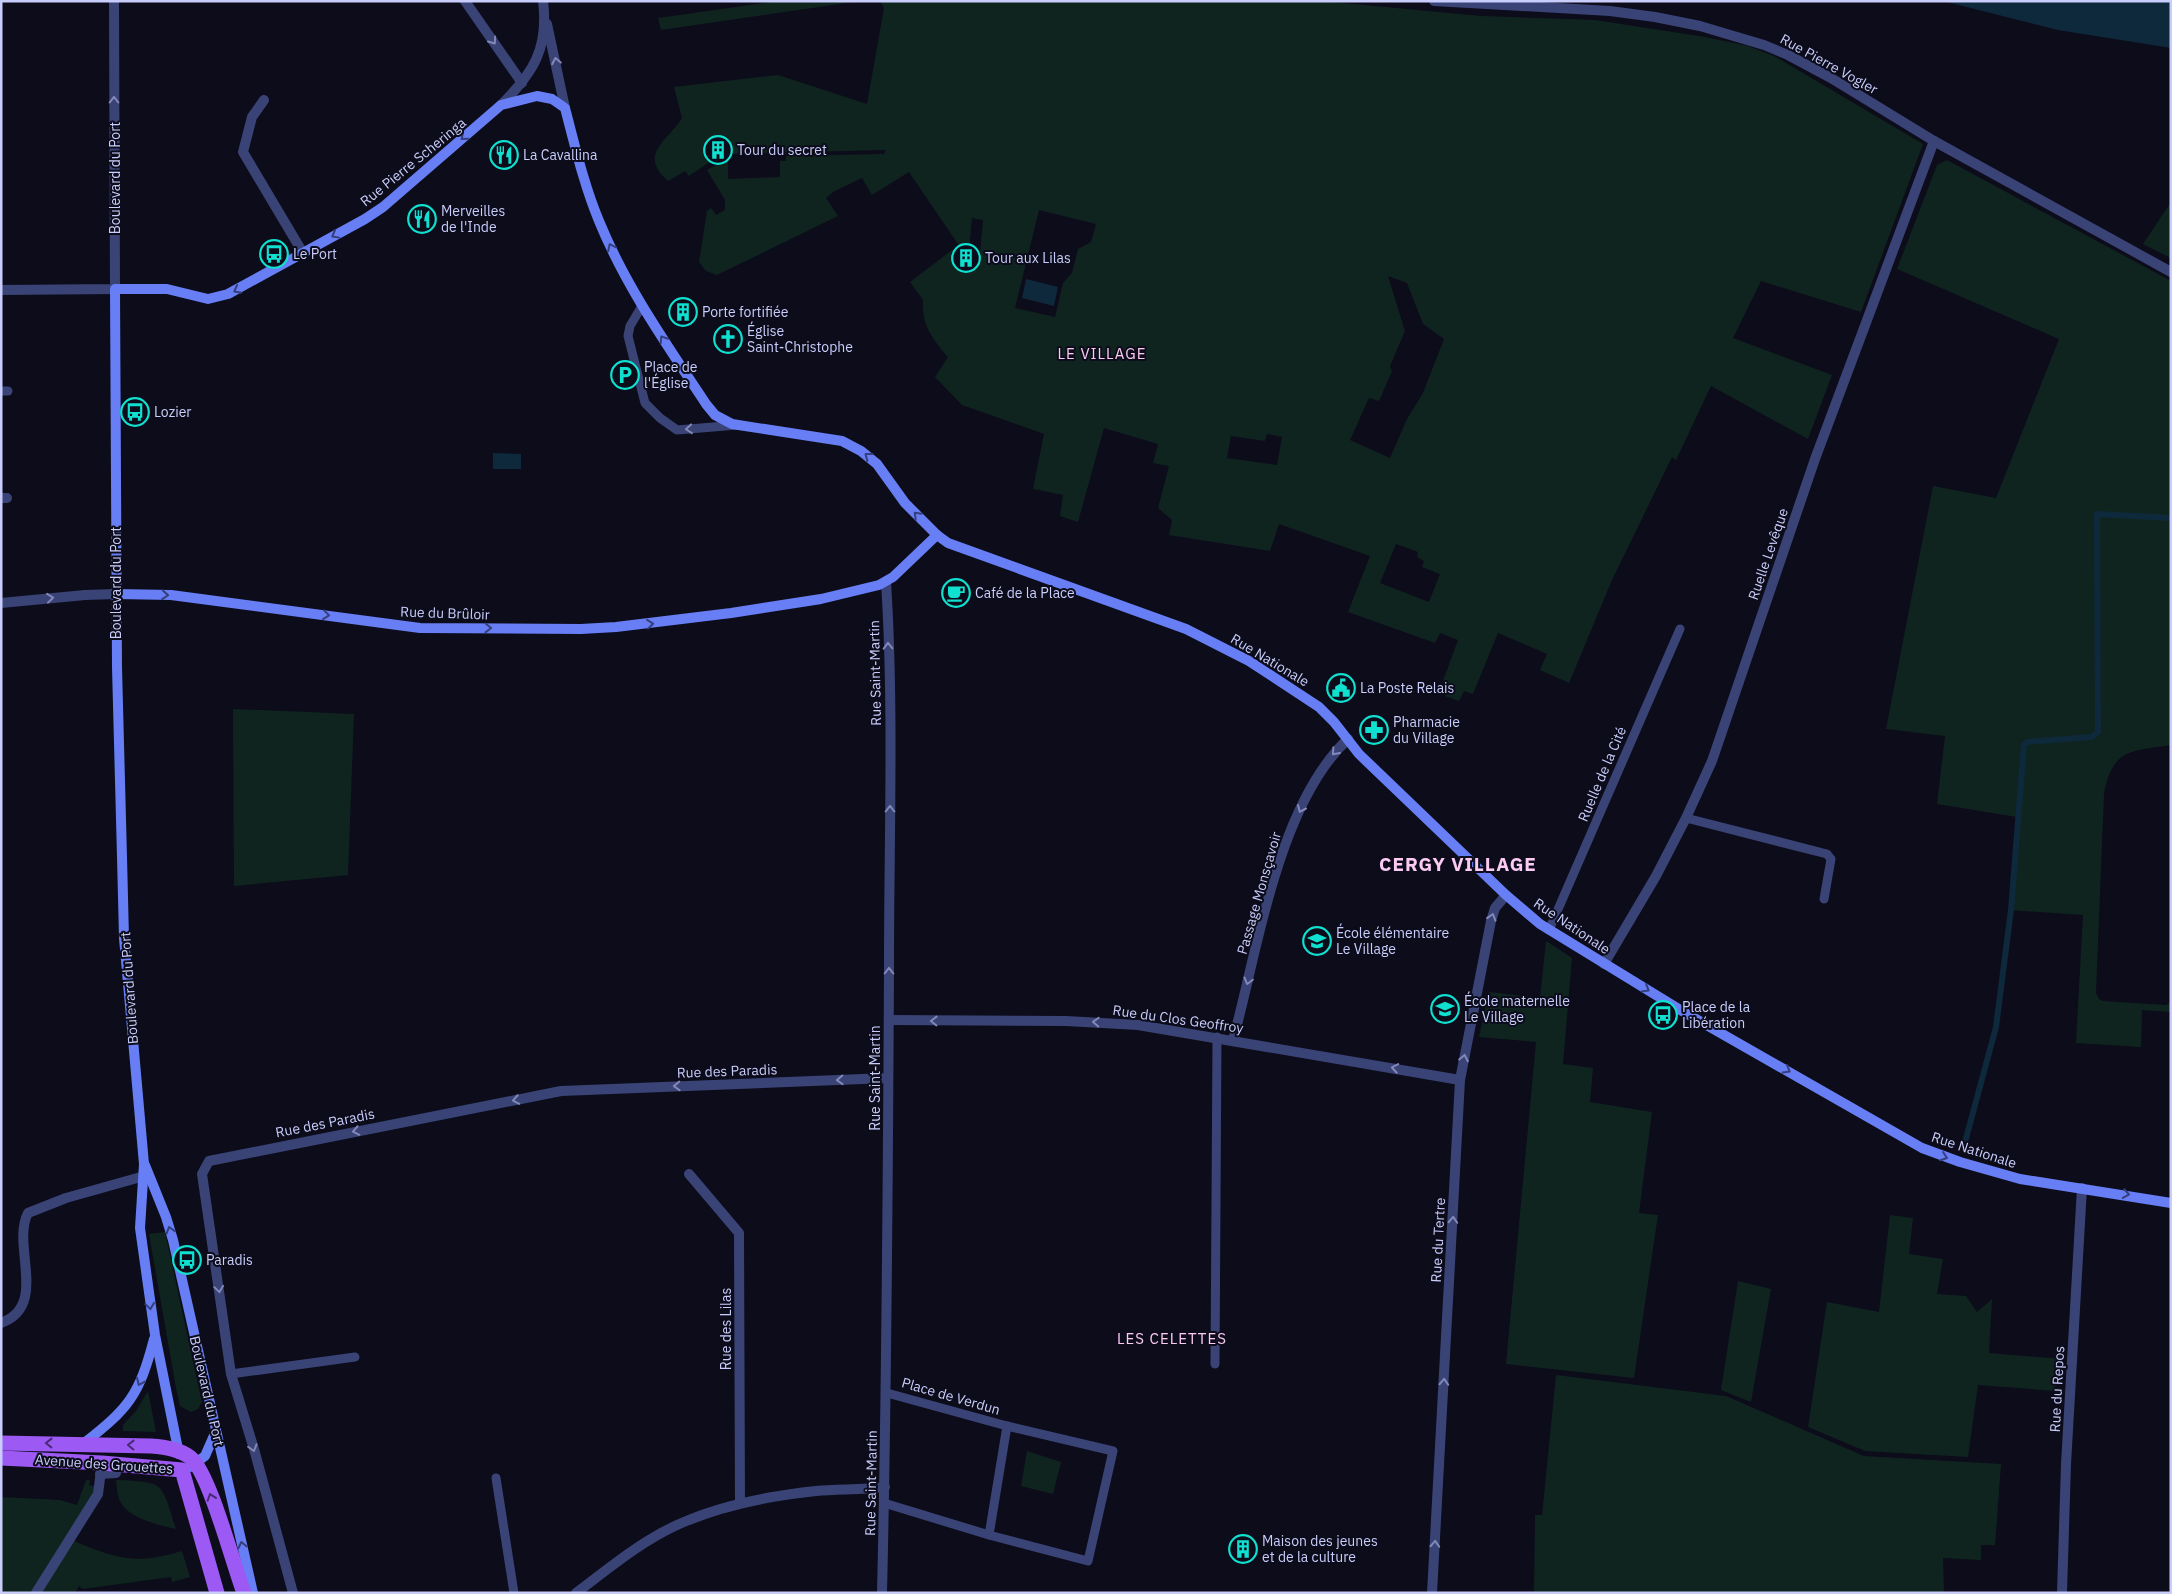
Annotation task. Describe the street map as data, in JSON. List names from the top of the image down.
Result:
{
  "streets": {
    "main road": ["Boulevard du Port", "Avenue des Grouettes"],
    "street": [
      "Rue Pierre Vogler",
      "Rue Pierre Scheringa",
      "Ruelle Levêque",
      "Rue du Brûloir",
      "Rue Nationale",
      "Rue Saint-Martin",
      "Passage Monsçavoir",
      "Rue du Clos Geoffroy",
      "Rue des Paradis",
      "Rue du Tertre",
      "Rue des Lilas",
      "Rue du Repos"
    ],
    "lane": ["Ruelle de la Cité", "Place de Verdun"]
  },
  "crossings": [
    ["Rue Pierre Vogler", "Ruelle Levêque"],
    ["Rue Pierre Scheringa", "Boulevard du Port"],
    ["Boulevard du Port", "Rue du Brûloir"],
    ["Boulevard du Port", "Avenue des Grouettes"],
    ["Ruelle Levêque", "Rue Nationale"],
    ["Rue du Brûloir", "Rue Saint-Martin"],
    ["Rue Nationale", "Ruelle de la Cité"],
    ["Rue Nationale", "Passage Monsçavoir"],
    ["Rue Nationale", "Rue du Tertre"],
    ["Rue Nationale", "Rue du Repos"],
    ["Rue Saint-Martin", "Rue du Clos Geoffroy"],
    ["Rue Saint-Martin", "Rue des Paradis"],
    ["Rue Saint-Martin", "Place de Verdun"],
    ["Passage Monsçavoir", "Rue du Clos Geoffroy"],
    ["Rue du Clos Geoffroy", "Rue du Tertre"]
  ],
  "one_way": [
    "Rue Pierre Scheringa",
    "Rue du Brûloir",
    "Rue Saint-Martin",
    "Passage Monsçavoir",
    "Rue du Clos Geoffroy",
    "Rue du Tertre",
    "Avenue des Grouettes"
  ],
  "districts": ["LE VILLAGE", "CERGY VILLAGE", "LES CELETTES"],
  "places": {
    "building": [
      "Tour du secret",
      "Tour aux Lilas",
      "Porte fortifiée",
      "Maison des jeunes et de la culture"
    ],
    "restaurant": ["La Cavallina", "Merveilles de l'Inde"],
    "bus stop": [
      "Le Port",
      "Lozier",
      "Place de la Libération",
      "Paradis"
    ],
    "church": ["Église Saint-Christophe"],
    "parking": ["Place de l'Église"],
    "cafe": ["Café de la Place"],
    "public building": ["La Poste Relais"],
    "pharmacy": ["Pharmacie du Village"],
    "school or university": ["École élémentaire Le Village", "École maternelle Le Village"]
  }
}
